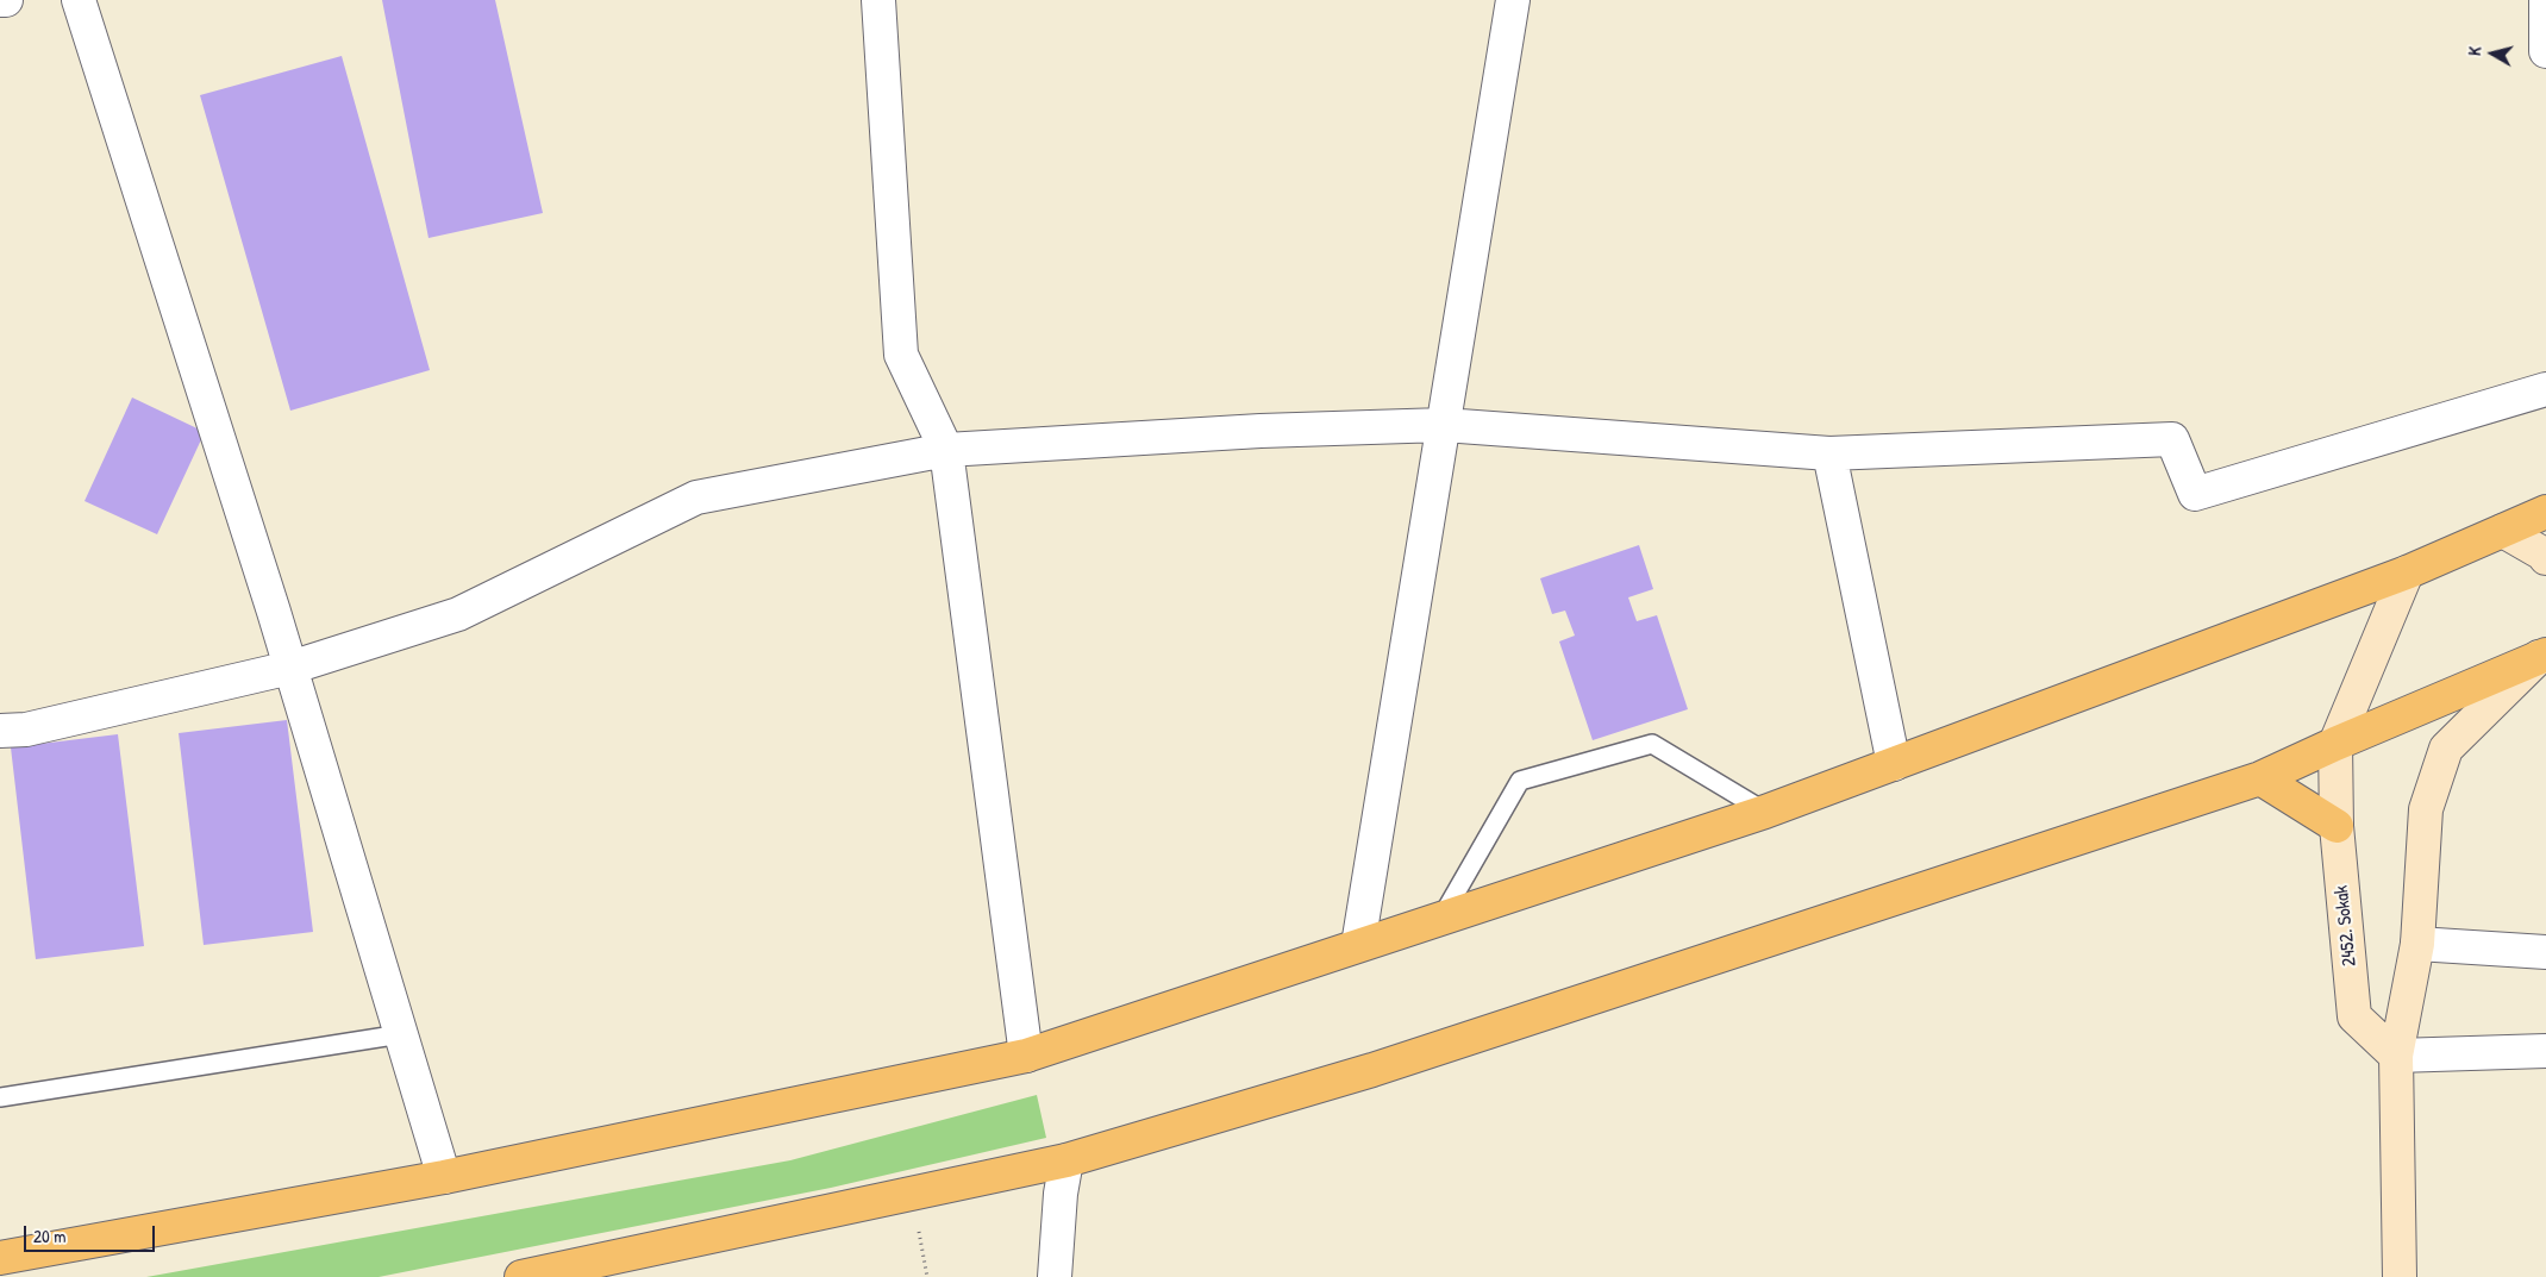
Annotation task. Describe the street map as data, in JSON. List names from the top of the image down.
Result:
{
  "streets": {
    "main road": ["2452. Sokak"]
  },
  "scale_bar": "20 m",
  "north": "left"
}
